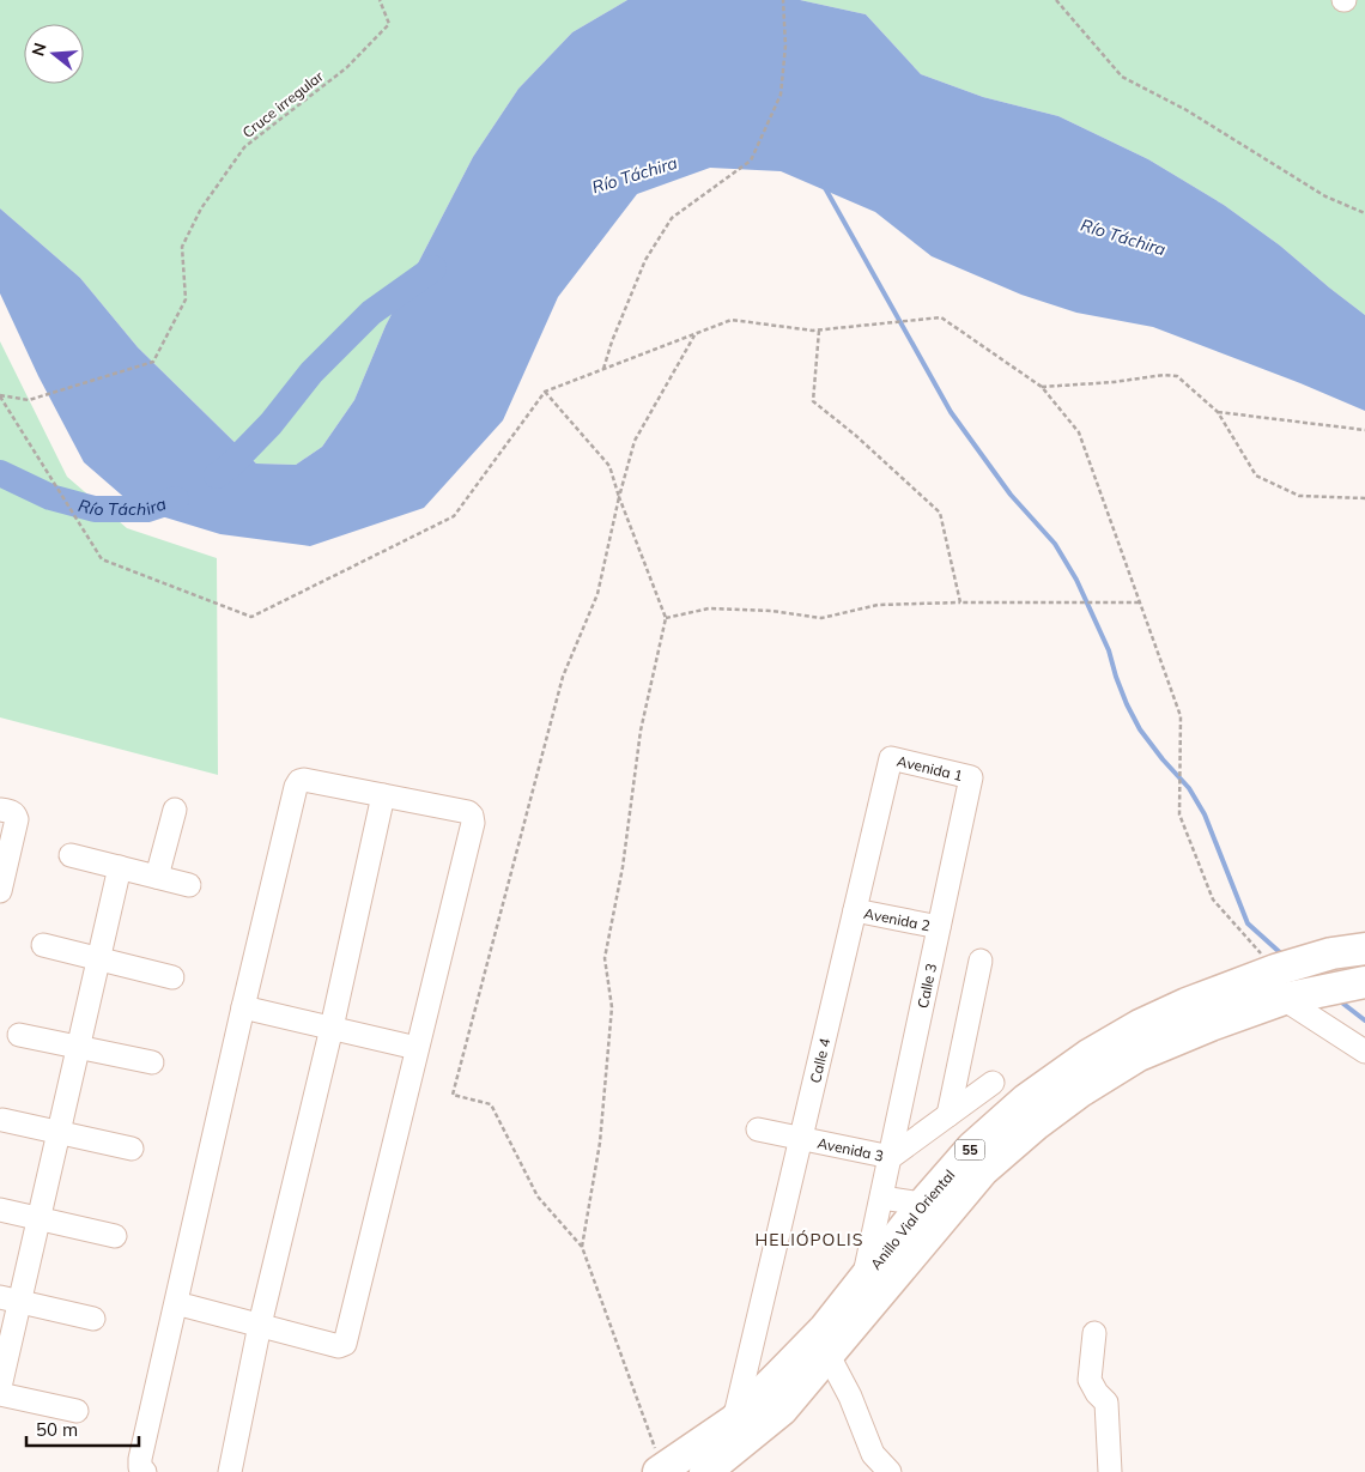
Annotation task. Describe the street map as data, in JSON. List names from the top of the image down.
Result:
{
  "streets": {
    "highway": ["55", "Anillo Vial Oriental"],
    "street": [
      "Avenida 1",
      "Avenida 2",
      "Calle 3",
      "Calle 4",
      "Avenida 3"
    ],
    "path": ["Cruce irregular"]
  },
  "crossings": [
    ["Avenida 1", "Calle 3"],
    ["Avenida 1", "Calle 4"],
    ["Avenida 2", "Calle 3"],
    ["Avenida 2", "Calle 4"],
    ["Calle 3", "Avenida 3"],
    ["Calle 3", "Anillo Vial Oriental"],
    ["Calle 4", "Avenida 3"],
    ["Calle 4", "Anillo Vial Oriental"]
  ],
  "districts": ["HELIÓPOLIS"],
  "water": ["Río Táchira"],
  "scale_bar": "50 m",
  "north": "left"
}
